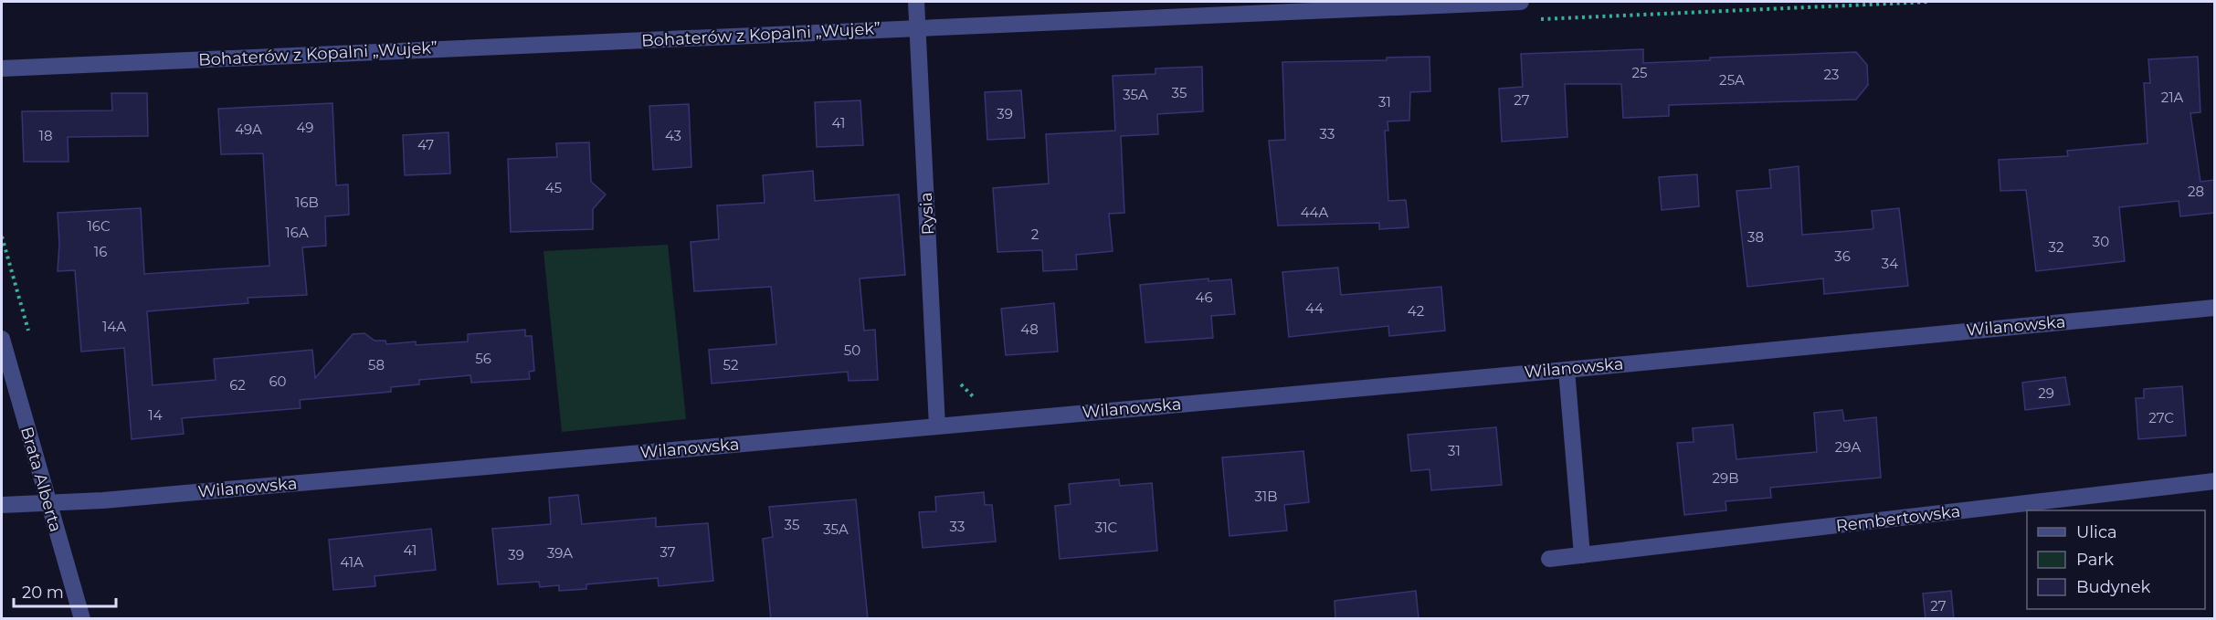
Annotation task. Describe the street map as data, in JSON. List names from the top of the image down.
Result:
{
  "streets": {
    "street": [
      "Bohaterów z Kopalni „Wujek”",
      "Rysia",
      "Wilanowska",
      "Brata Alberta",
      "Rembertowska"
    ]
  },
  "crossings": [
    ["Bohaterów z Kopalni „Wujek”", "Rysia"],
    ["Rysia", "Wilanowska"],
    ["Wilanowska", "Brata Alberta"]
  ],
  "house_numbers": [
    "25",
    "23",
    "25A",
    "35",
    "35A",
    "21A",
    "27",
    "31",
    "39",
    "41",
    "49",
    "49A",
    "33",
    "18",
    "43",
    "47",
    "45",
    "28",
    "16B",
    "44A",
    "16C",
    "16A",
    "2",
    "38",
    "30",
    "32",
    "16",
    "36",
    "34",
    "46",
    "44",
    "42",
    "14A",
    "48",
    "50",
    "56",
    "58",
    "52",
    "60",
    "62",
    "29",
    "14",
    "27C",
    "29A",
    "31",
    "29B",
    "31B",
    "35",
    "33",
    "31C",
    "35A",
    "41",
    "37",
    "39A",
    "39",
    "41A",
    "27"
  ],
  "legend": ["Ulica", "Park", "Budynek"],
  "scale_bar": "20 m"
}
